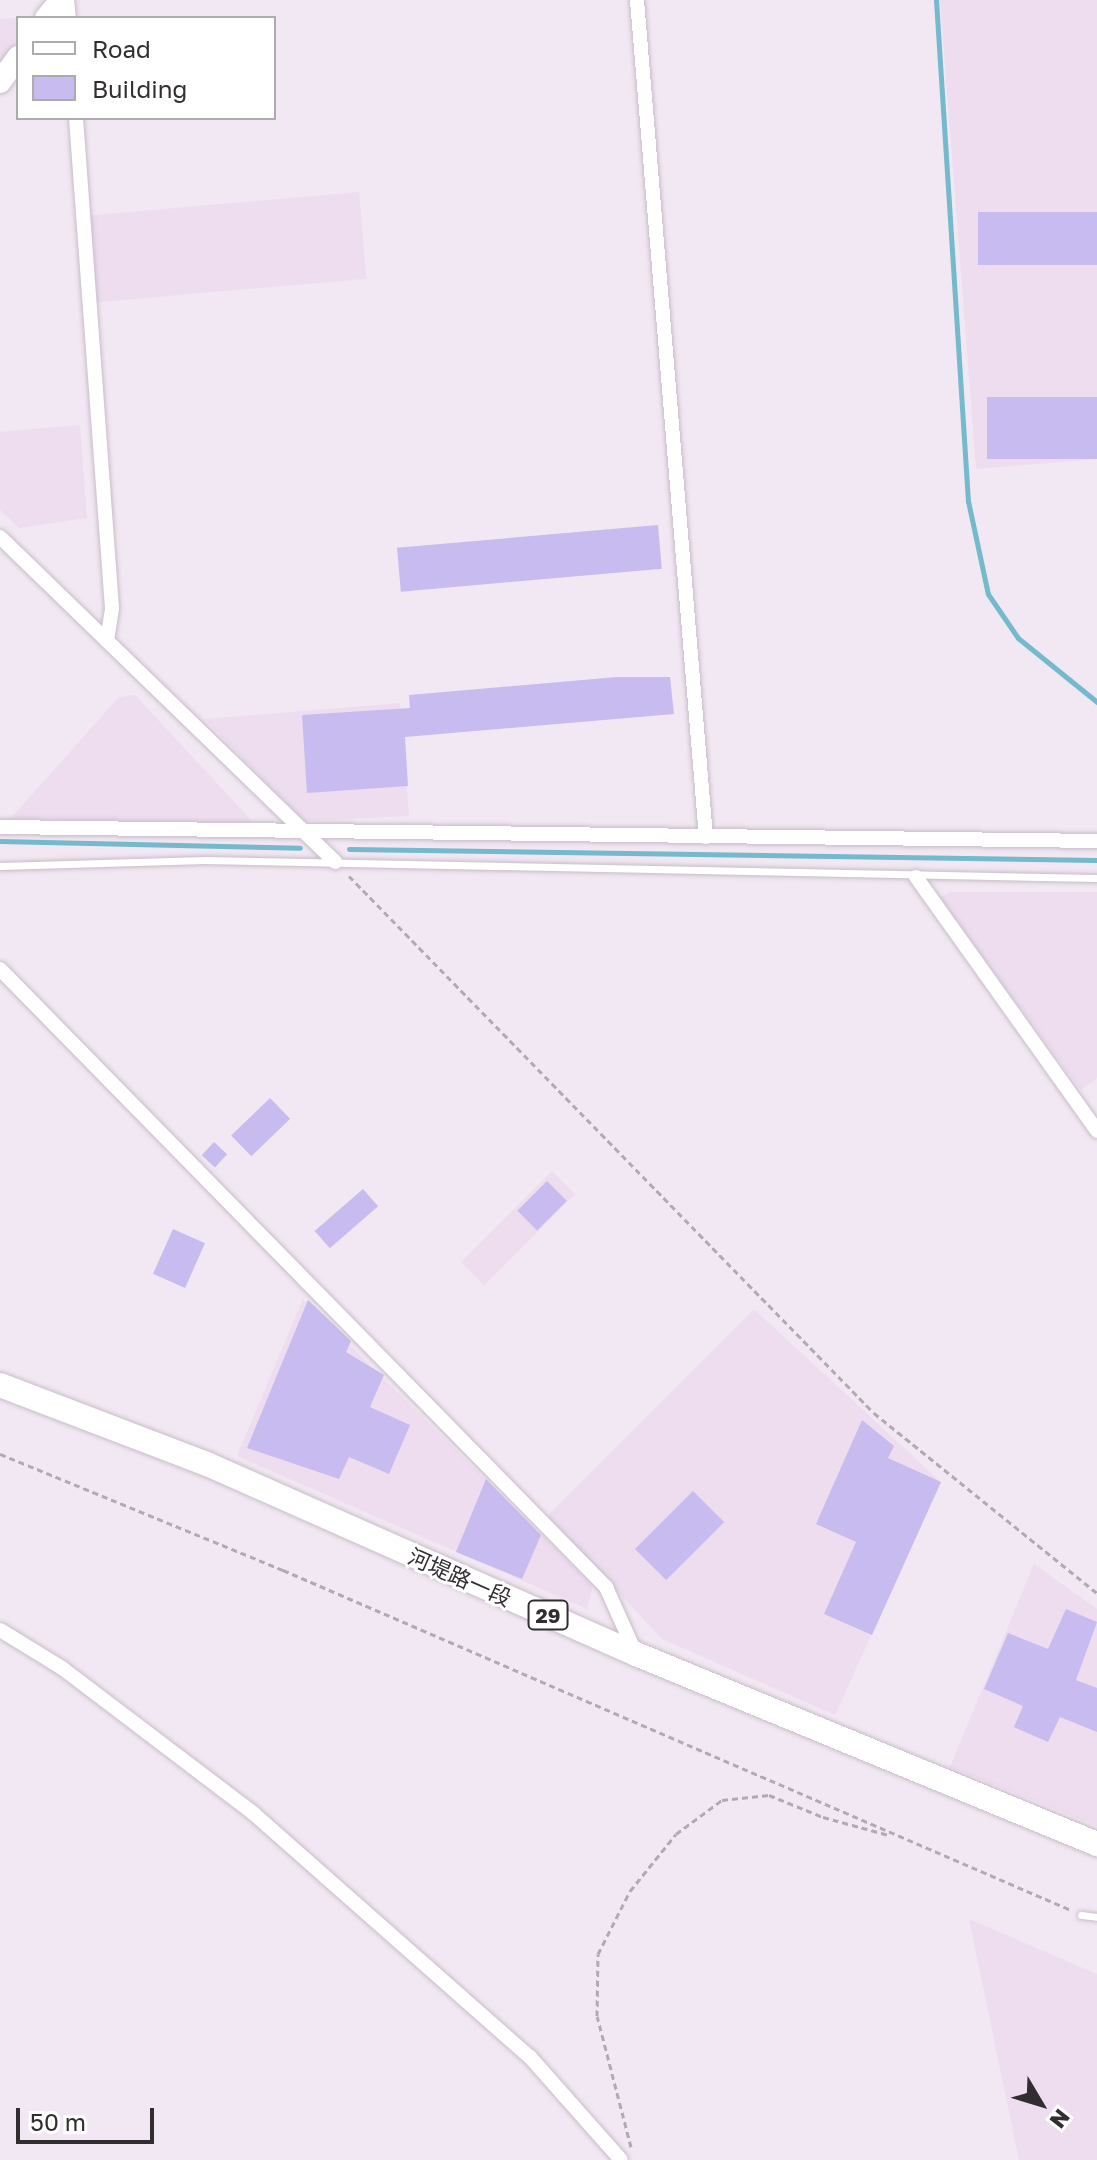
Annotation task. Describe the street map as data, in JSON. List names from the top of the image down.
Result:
{
  "streets": {
    "main road": ["河堤路一段", "29"]
  },
  "legend": ["Road", "Building"],
  "scale_bar": "50 m",
  "north": "bottom right"
}
